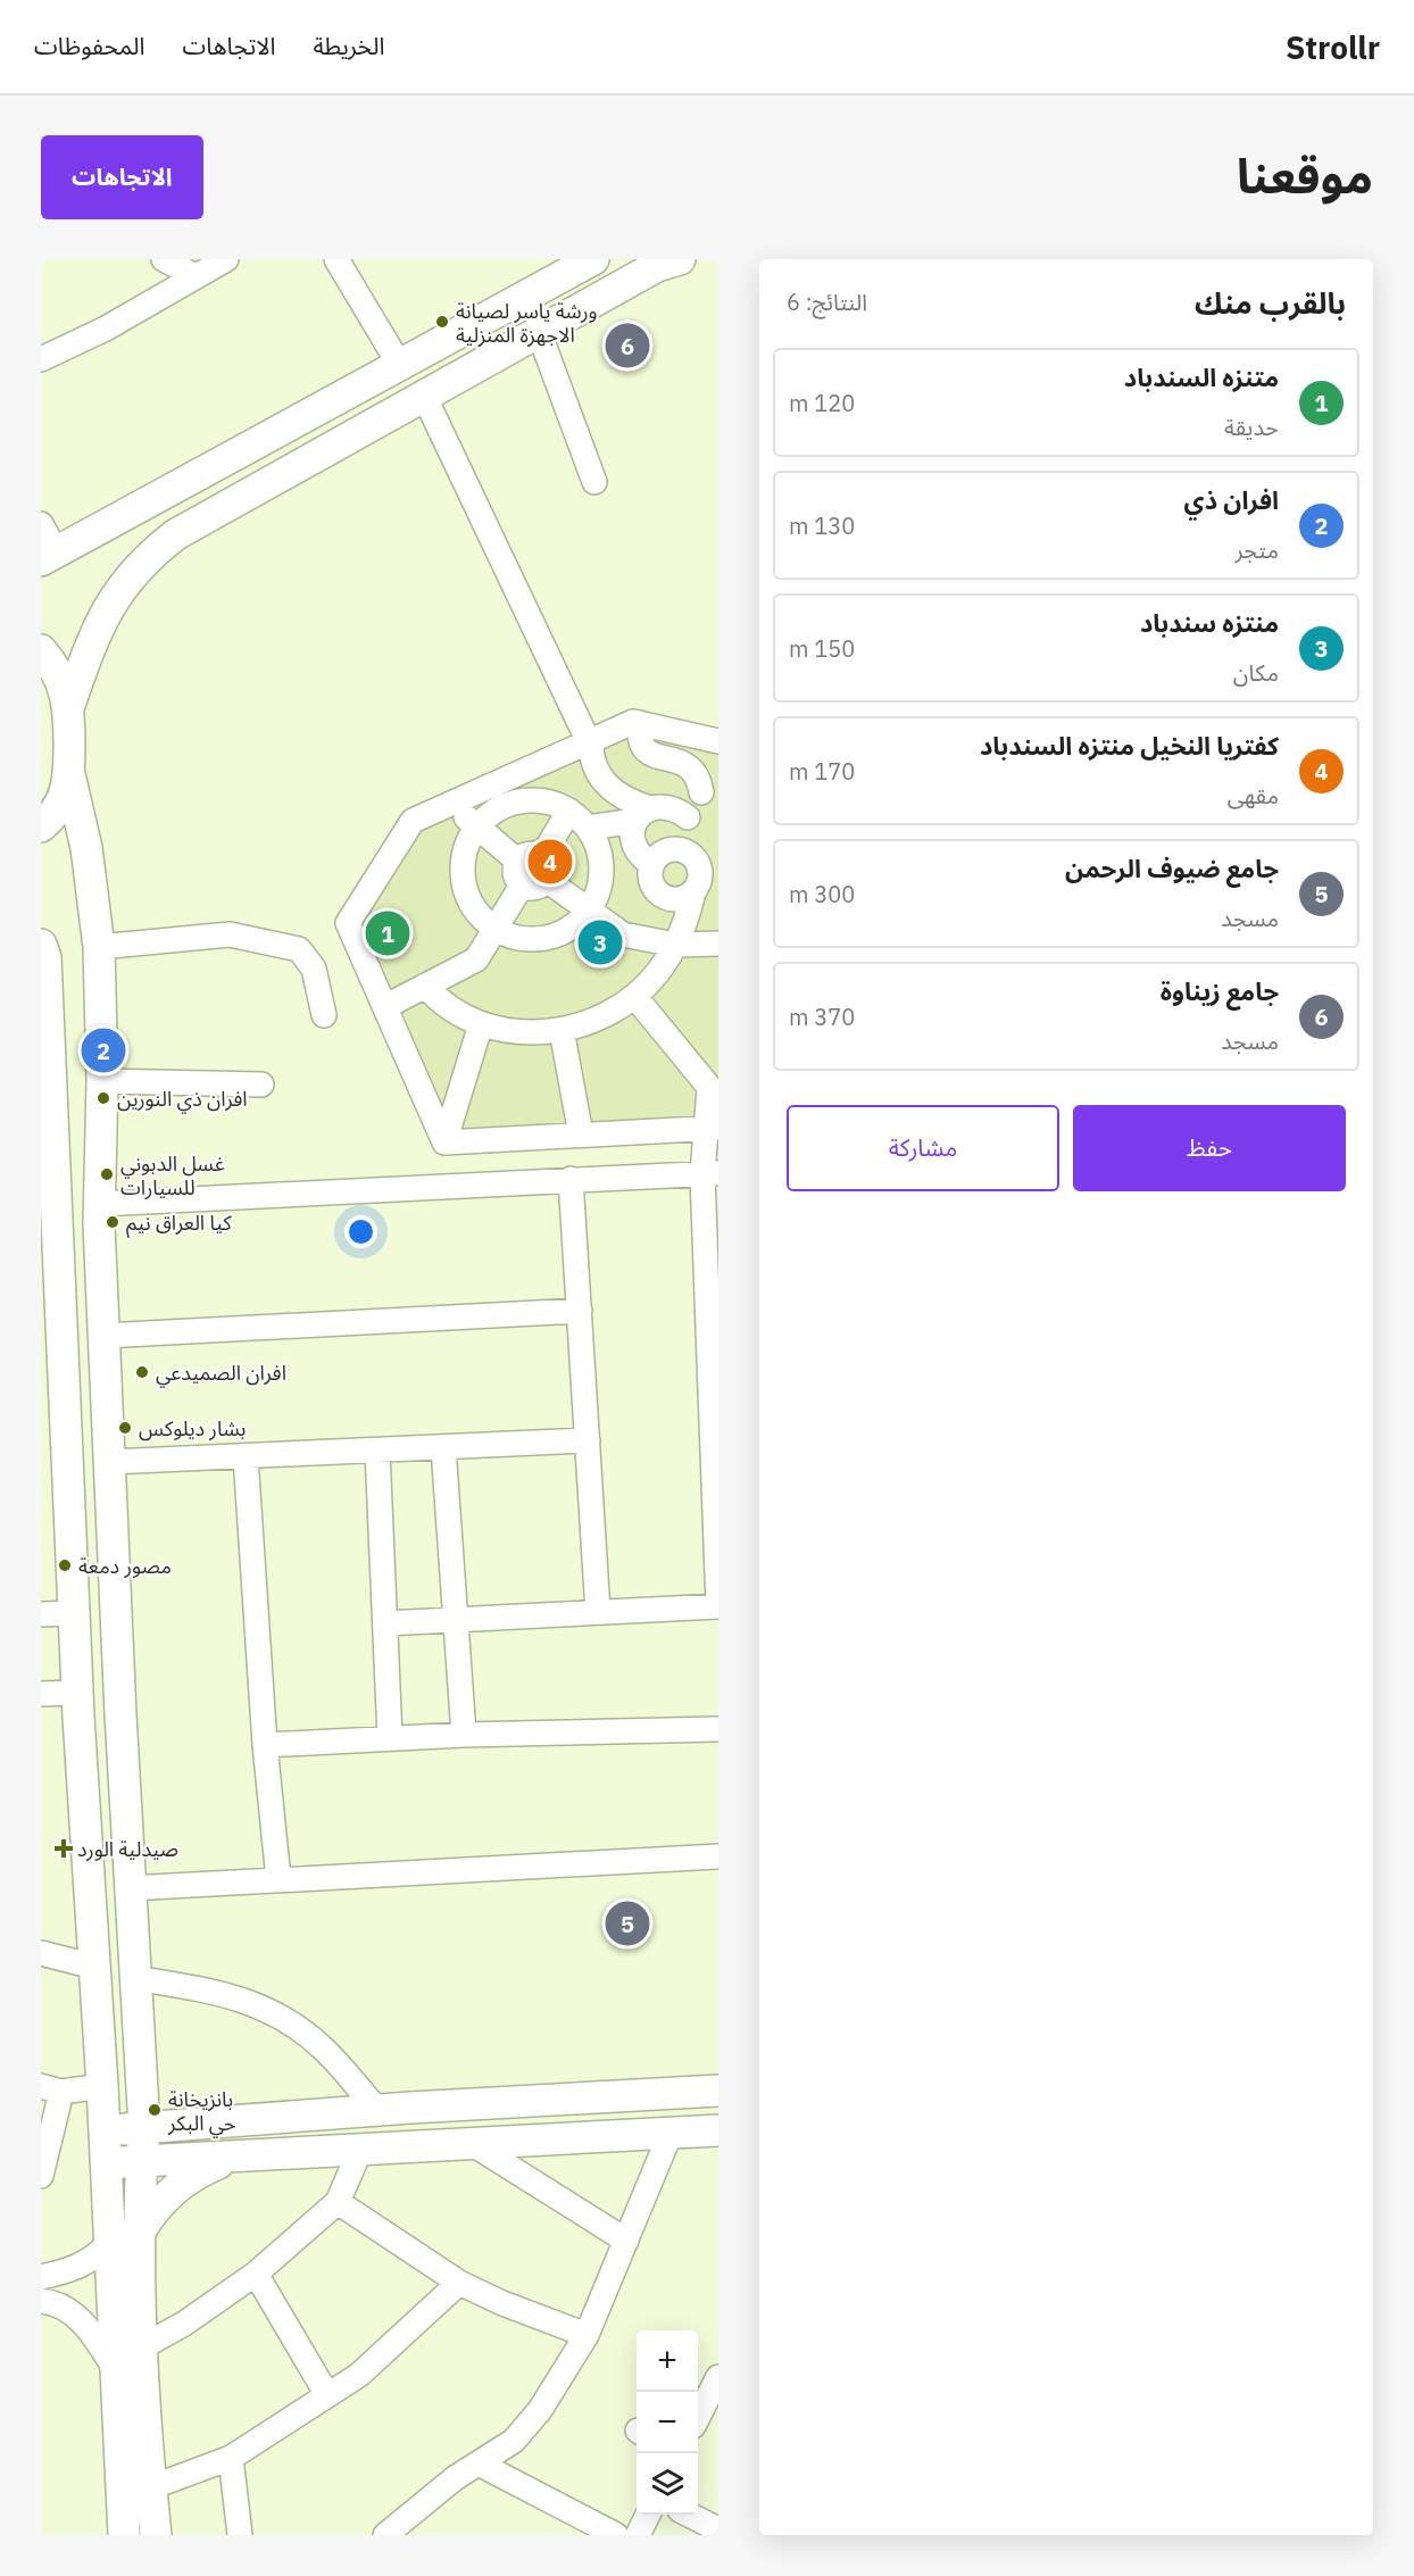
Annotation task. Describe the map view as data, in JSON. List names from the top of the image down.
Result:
{
  "places": {
    "other": [
      "ورشة ياسر لصيانة الاجهزة المنزلية",
      "افران ذي النورين",
      "غسل الدبوني للسيارات",
      "کیا العراق نیم",
      "افران الصميدعي",
      "بشار ديلوكس",
      "مصور دمعة",
      "بانزيخانة حي البكر"
    ],
    "health": ["صيدلية الورد"]
  },
  "page": {
    "header": "Strollr",
    "nav": ["الخريطة", "الاتجاهات", "المحفوظات"],
    "title": "موقعنا",
    "buttons": [
      "الاتجاهات",
      ["حفظ", "مشاركة"]
    ],
    "heading": ["بالقرب منك", "النتائج: 6"],
    "pins": [
      "6",
      "4",
      "1",
      "3",
      "2",
      "5"
    ],
    "list": [
      {
        "mark": "1",
        "name": "متنزه السندباد",
        "note": "حديقة",
        "value": "120 m"
      },
      {
        "mark": "2",
        "name": "افران ذي",
        "note": "متجر",
        "value": "130 m"
      },
      {
        "mark": "3",
        "name": "منتزه سندباد",
        "note": "مكان",
        "value": "150 m"
      },
      {
        "mark": "4",
        "name": "كفتريا النخيل منتزه السندباد",
        "note": "مقهى",
        "value": "170 m"
      },
      {
        "mark": "5",
        "name": "جامع ضيوف الرحمن",
        "note": "مسجد",
        "value": "300 m"
      },
      {
        "mark": "6",
        "name": "جامع زيناوة",
        "note": "مسجد",
        "value": "370 m"
      }
    ],
    "map_buttons": ["+", "−"]
  }
}
